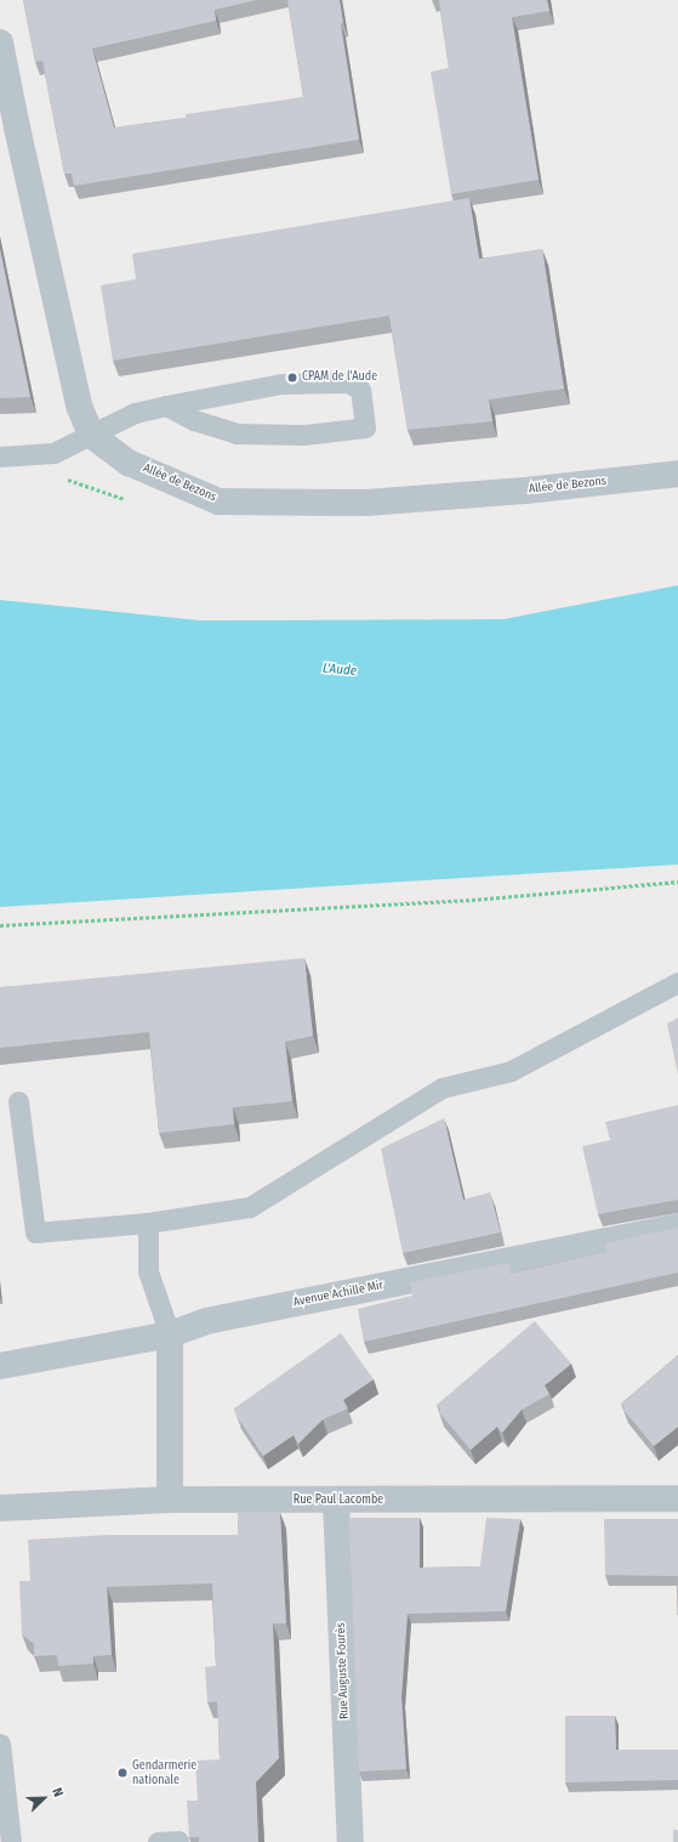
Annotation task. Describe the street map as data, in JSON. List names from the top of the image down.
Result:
{
  "streets": {
    "street": [
      "Allée de Bezons",
      "Avenue Achille Mir",
      "Rue Paul Lacombe",
      "Rue Auguste Fourès"
    ]
  },
  "crossings": [
    ["Rue Paul Lacombe", "Rue Auguste Fourès"]
  ],
  "water": ["L'Aude"],
  "places": ["CPAM de l'Aude", "Gendarmerie nationale"],
  "north": "top right"
}
